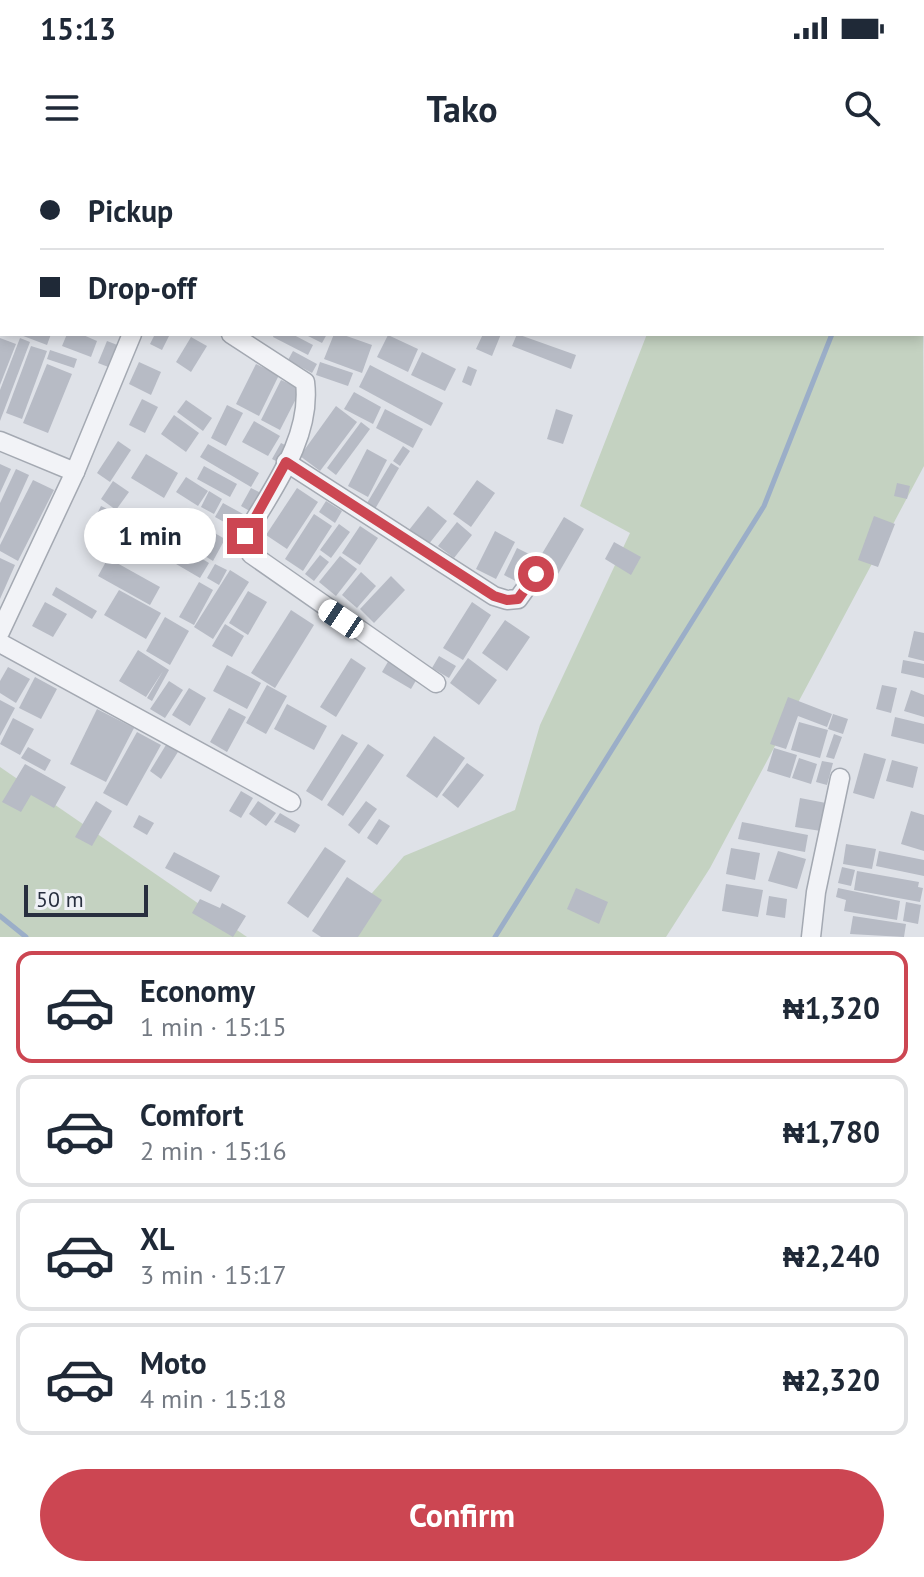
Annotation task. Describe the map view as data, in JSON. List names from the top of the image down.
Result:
{
  "scale_bar": "50 m",
  "page": {
    "status": "15:13",
    "header": "Tako",
    "banner": ["Pickup", "Drop-off"],
    "bubble": "1 min",
    "scale": "50 m",
    "list": [
      {
        "name": "Economy",
        "note": "1 min · 15:15",
        "value": "₦1,320"
      },
      {
        "name": "Comfort",
        "note": "2 min · 15:16",
        "value": "₦1,780"
      },
      {
        "name": "XL",
        "note": "3 min · 15:17",
        "value": "₦2,240"
      },
      {
        "name": "Moto",
        "note": "4 min · 15:18",
        "value": "₦2,320"
      }
    ],
    "buttons": "Confirm"
  }
}
